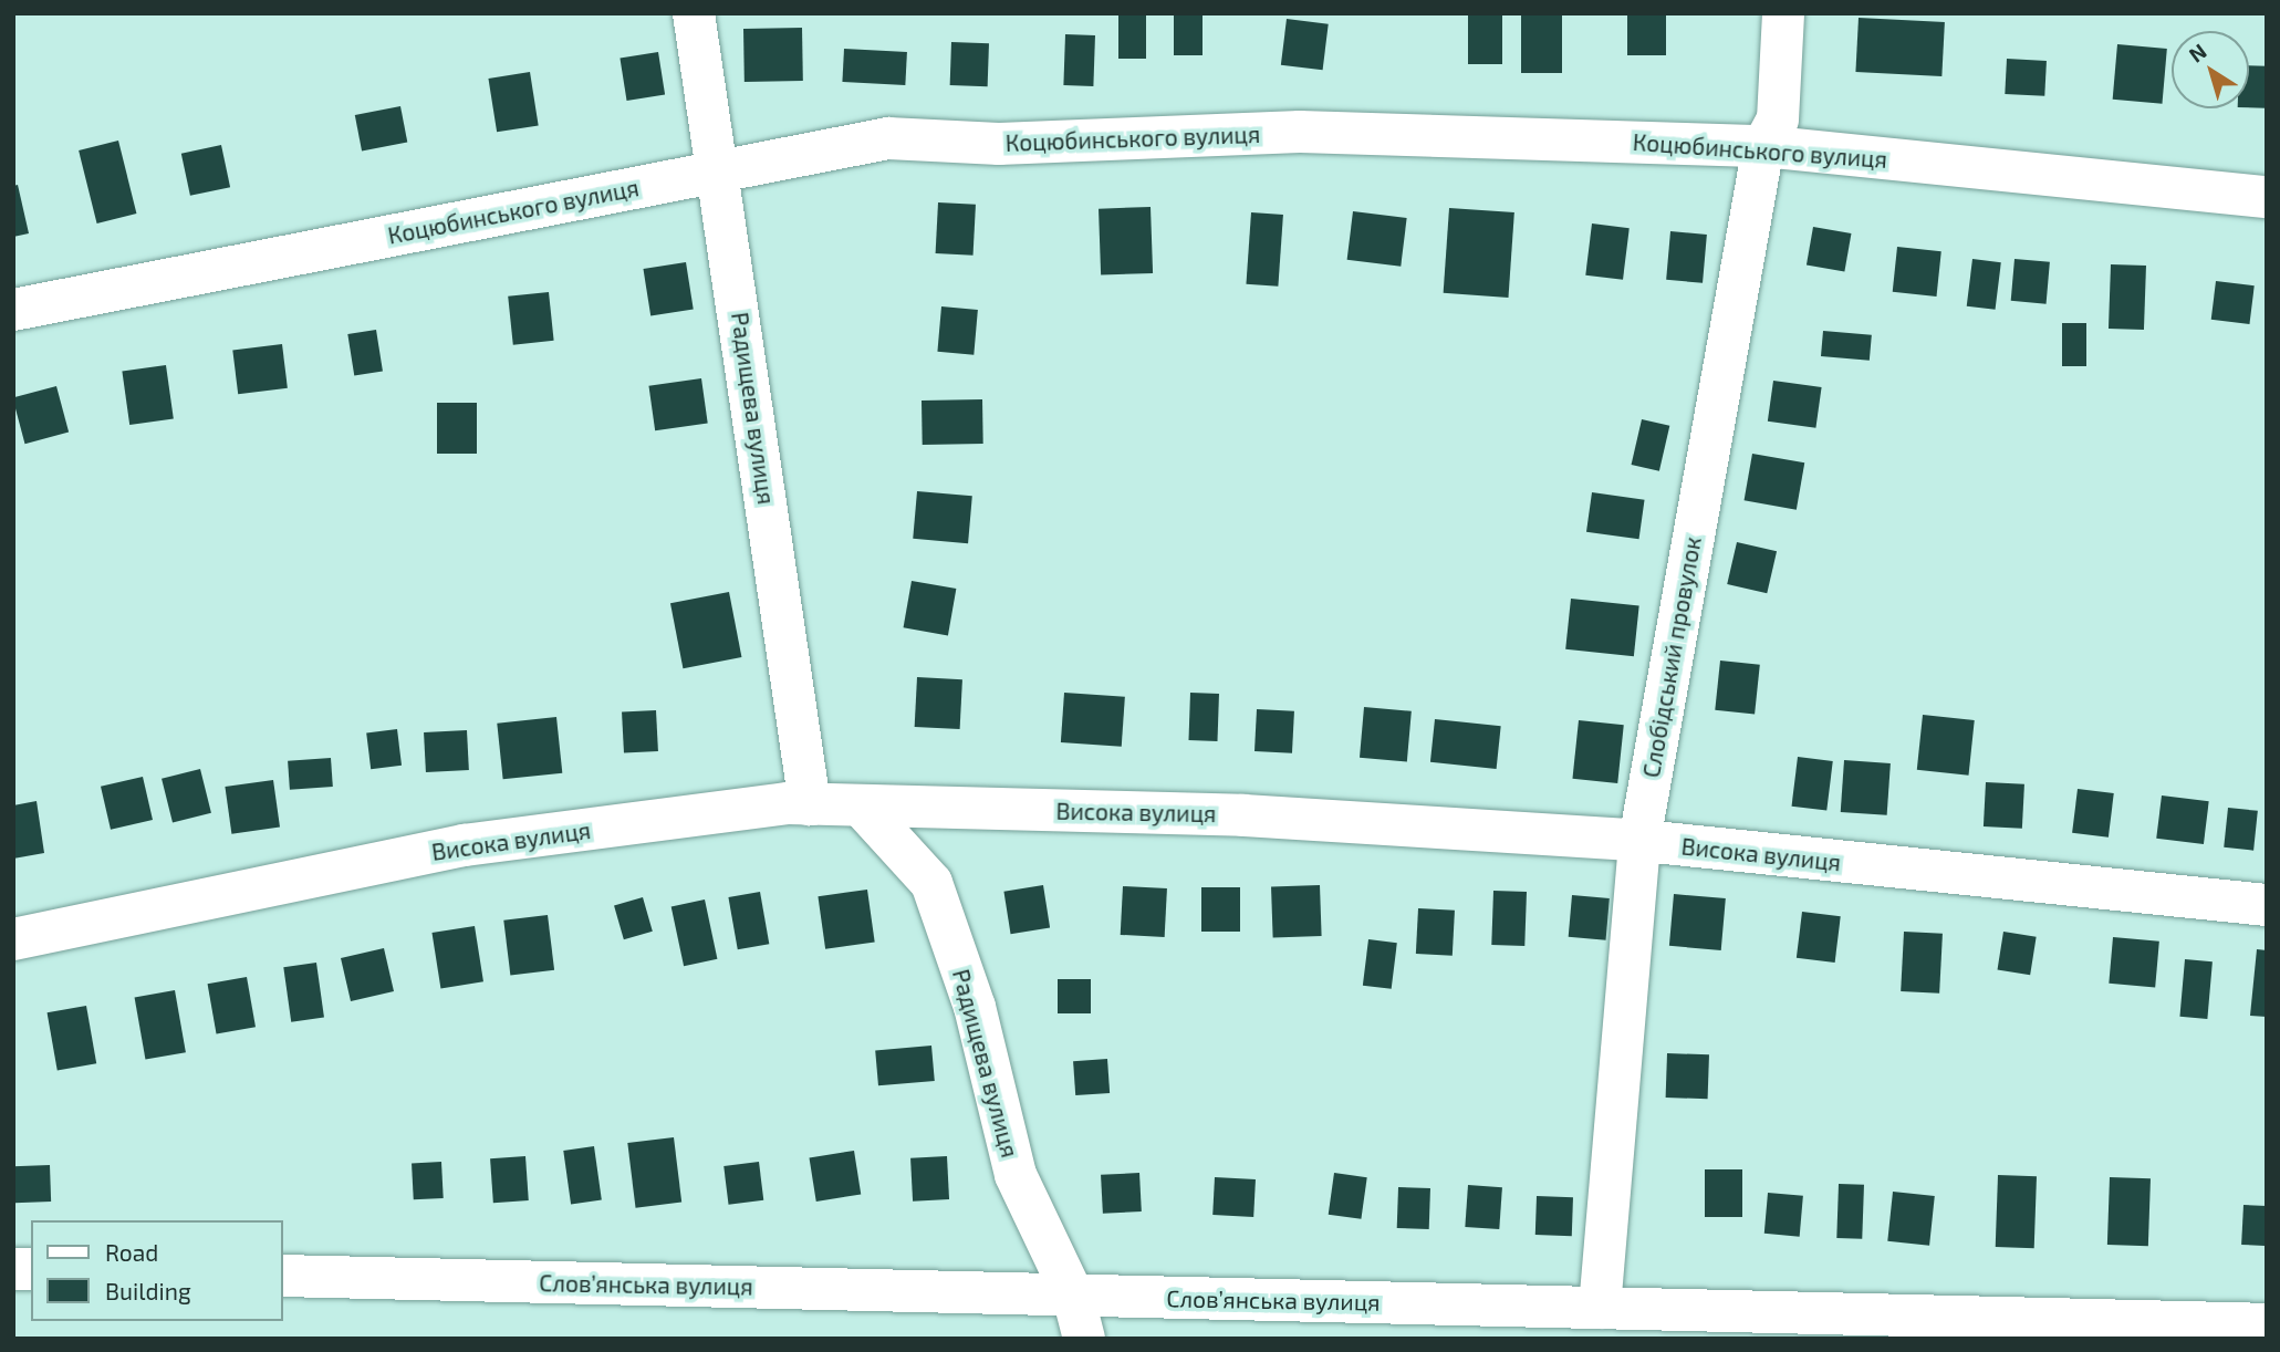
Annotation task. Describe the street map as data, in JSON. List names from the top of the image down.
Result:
{
  "streets": {
    "street": [
      "Коцюбинського вулиця",
      "Радищева вулиця",
      "Слобідський провулок",
      "Висока вулиця",
      "Слов’янська вулиця"
    ]
  },
  "crossings": [
    ["Коцюбинського вулиця", "Радищева вулиця"],
    ["Коцюбинського вулиця", "Слобідський провулок"],
    ["Радищева вулиця", "Висока вулиця"],
    ["Радищева вулиця", "Слов’янська вулиця"],
    ["Слобідський провулок", "Висока вулиця"],
    ["Слобідський провулок", "Слов’янська вулиця"]
  ],
  "legend": ["Road", "Building"],
  "north": "top left"
}
